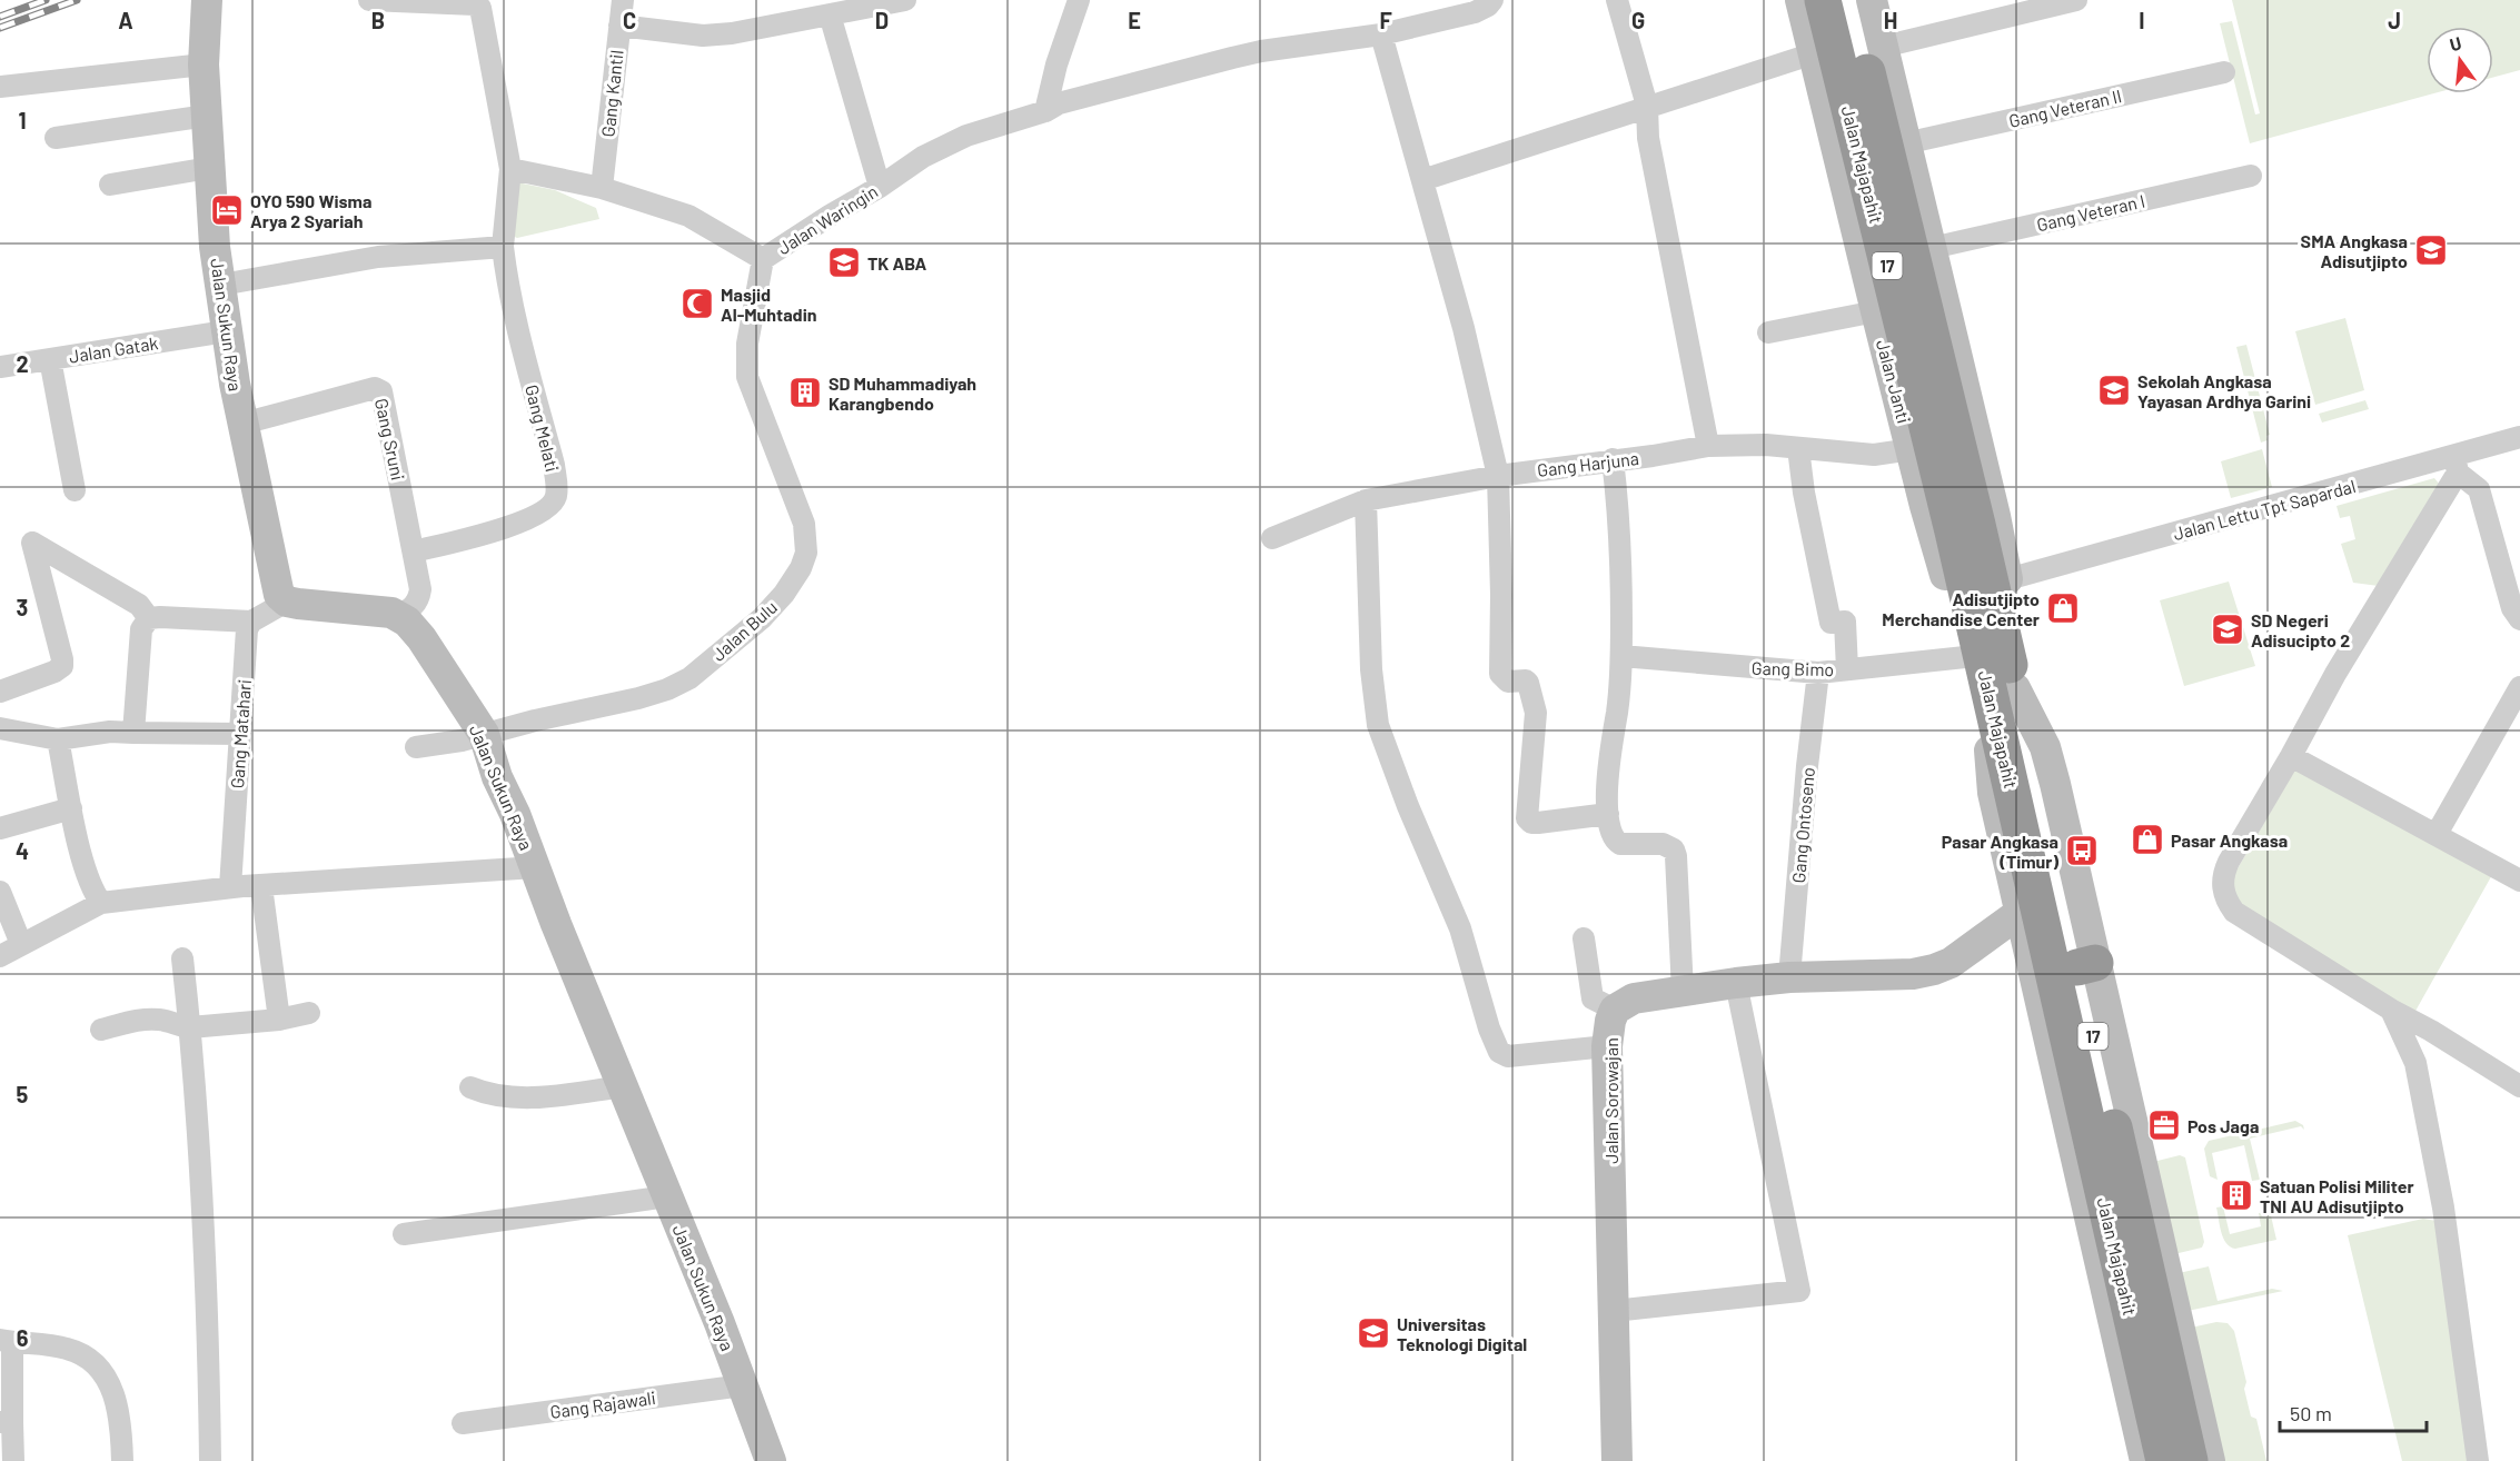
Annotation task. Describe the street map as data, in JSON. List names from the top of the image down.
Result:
{
  "streets": {
    "highway": ["Jalan Majapahit", "17"],
    "street": [
      "Gang Kantil",
      "Gang Veteran II",
      "Gang Veteran I",
      "Jalan Waringin",
      "Jalan Sukun Raya",
      "Jalan Gatak",
      "Jalan Janti",
      "Gang Melati",
      "Gang Sruni",
      "Gang Harjuna",
      "Jalan Lettu Tpt Sapardal",
      "Jalan Bulu",
      "Gang Bimo",
      "Gang Matahari",
      "Gang Ontoseno",
      "Jalan Sorowajan",
      "Gang Rajawali"
    ]
  },
  "crossings": [
    ["Gang Kantil", "Jalan Waringin"],
    ["Jalan Waringin", "Jalan Bulu"],
    ["Jalan Sukun Raya", "Jalan Gatak"],
    ["Jalan Sukun Raya", "Gang Sruni"],
    ["Jalan Sukun Raya", "Jalan Bulu"],
    ["Jalan Sukun Raya", "Gang Rajawali"],
    ["Jalan Janti", "Gang Harjuna"],
    ["Jalan Janti", "Gang Bimo"],
    ["Gang Melati", "Gang Sruni"],
    ["Gang Bimo", "Gang Ontoseno"]
  ],
  "places": {
    "hotel": ["OYO 590 Wisma Arya 2 Syariah"],
    "school or university": [
      "SMA Angkasa Adisutjipto",
      "TK ABA",
      "Sekolah Angkasa Yayasan Ardhya Garini",
      "SD Negeri Adisucipto 2",
      "Universitas Teknologi Digital"
    ],
    "mosque": ["Masjid Al-Muhtadin"],
    "building": ["SD Muhammadiyah Karangbendo", "Satuan Polisi Militer TNI AU Adisutjipto"],
    "shop": ["Adisutjipto Merchandise Center", "Pasar Angkasa"],
    "bus stop": ["Pasar Angkasa (Timur)"],
    "office": ["Pos Jaga"]
  },
  "scale_bar": "50 m",
  "north": "top",
  "grid": {
    "columns": [
      "A",
      "B",
      "C",
      "D",
      "E",
      "F",
      "G",
      "H",
      "I",
      "J"
    ],
    "rows": [
      "1",
      "2",
      "3",
      "4",
      "5",
      "6"
    ]
  }
}
